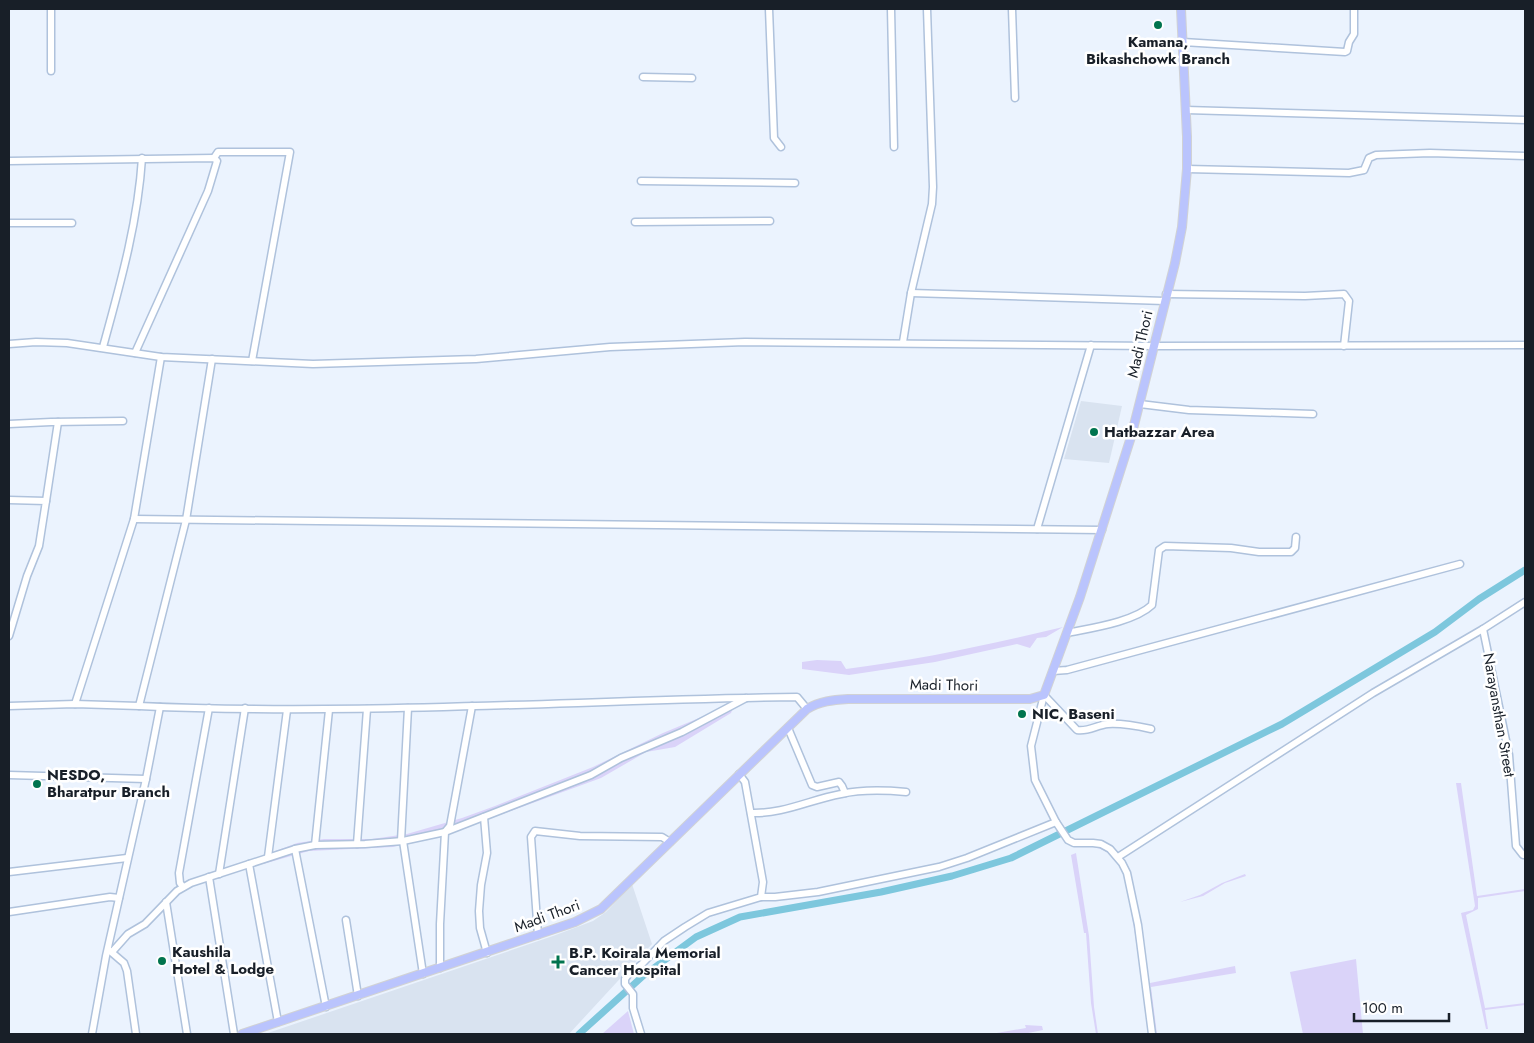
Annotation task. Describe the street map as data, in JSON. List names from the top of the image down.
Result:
{
  "streets": {
    "main road": ["Madi Thori"],
    "street": ["Narayansthan Street"]
  },
  "places": {
    "other": [
      "Kamana, Bikashchowk Branch",
      "Hatbazzar Area",
      "NIC, Baseni",
      "NESDO, Bharatpur Branch",
      "Kaushila Hotel & Lodge"
    ],
    "health": ["B.P. Koirala Memorial Cancer Hospital"]
  },
  "scale_bar": "100 m"
}
